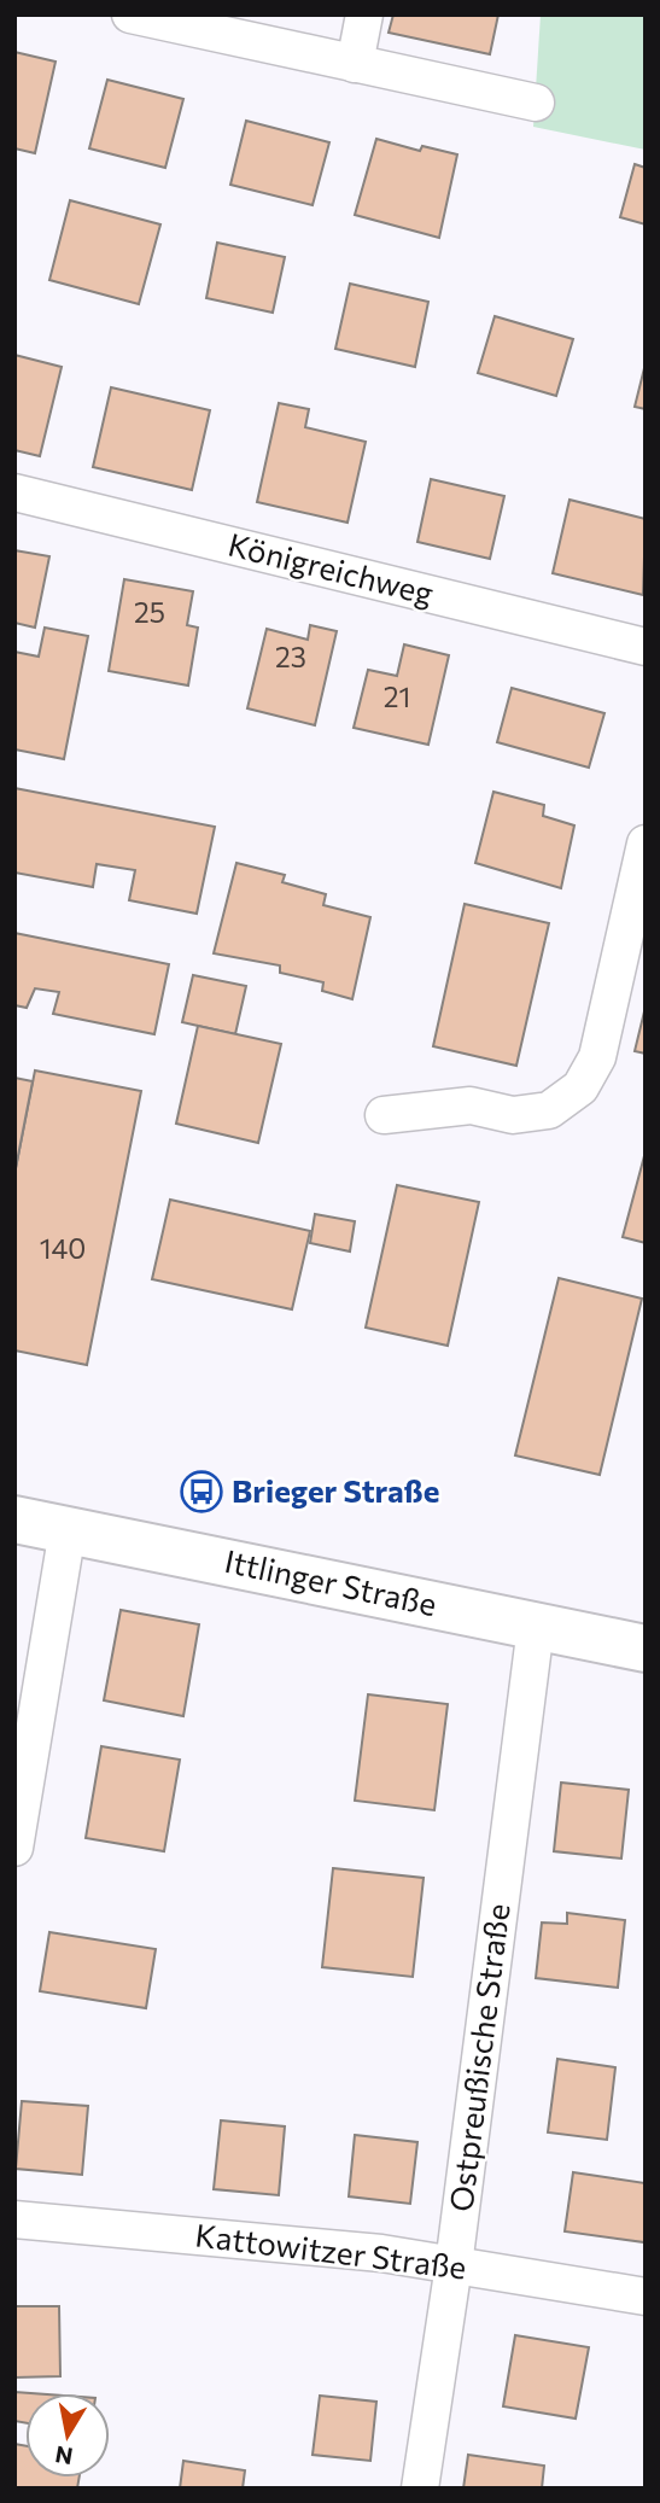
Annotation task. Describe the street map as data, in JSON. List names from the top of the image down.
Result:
{
  "streets": {
    "street": [
      "Königreichweg",
      "Ittlinger Straße",
      "Ostpreußische Straße",
      "Kattowitzer Straße"
    ]
  },
  "crossings": [
    ["Ittlinger Straße", "Ostpreußische Straße"],
    ["Ostpreußische Straße", "Kattowitzer Straße"]
  ],
  "places": {
    "bus stop": ["Brieger Straße"]
  },
  "house_numbers": [
    "25",
    "23",
    "21",
    "140"
  ],
  "north": "bottom"
}
